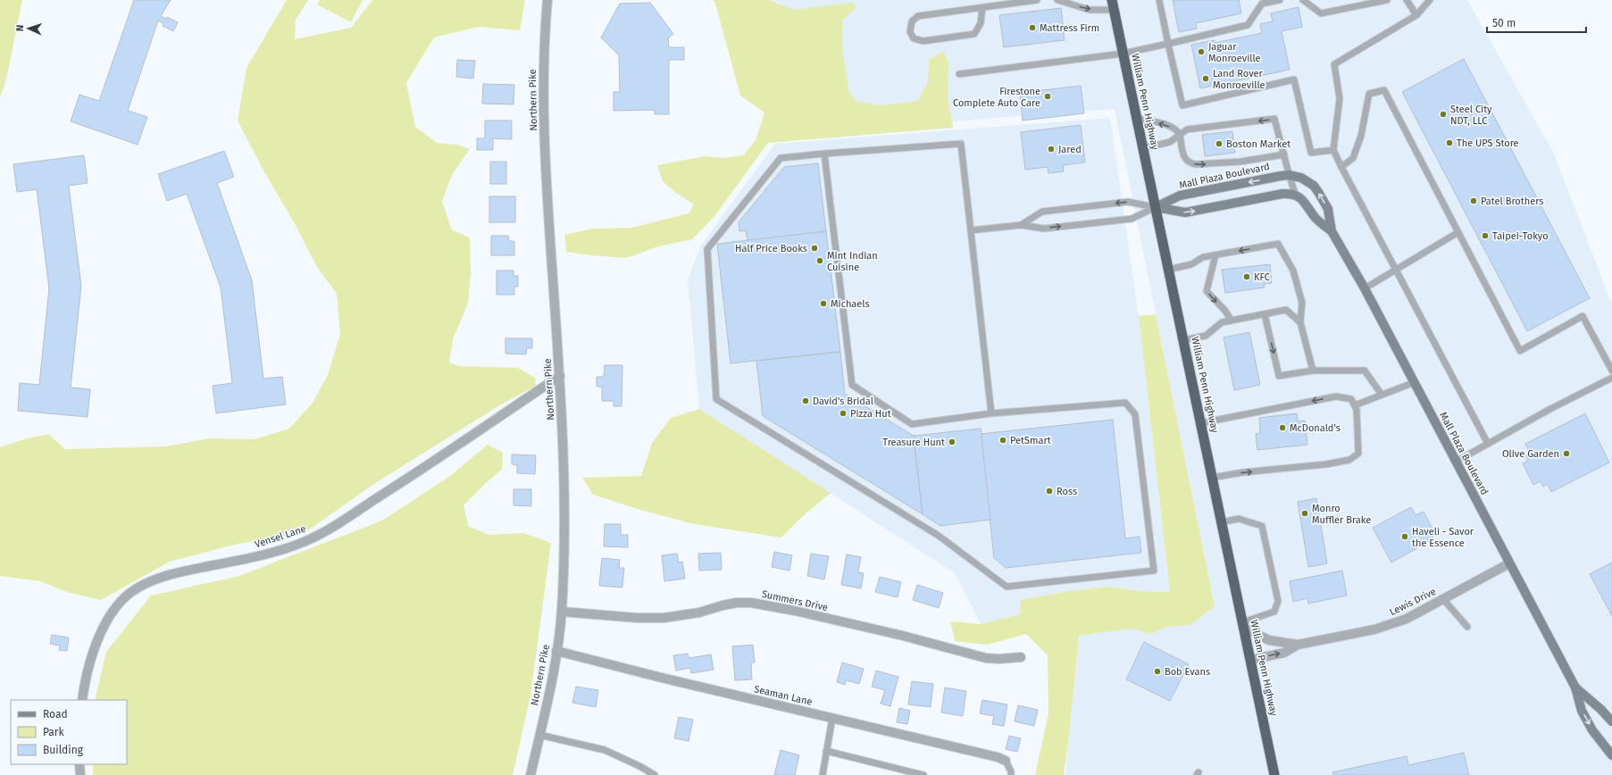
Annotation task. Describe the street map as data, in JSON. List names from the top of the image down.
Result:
{
  "streets": {
    "highway": ["William Penn Highway"],
    "main road": ["Mall Plaza Boulevard"],
    "street": [
      "Northern Pike",
      "Vensel Lane",
      "Summers Drive",
      "Lewis Drive",
      "Seaman Lane"
    ]
  },
  "crossings": [
    ["Northern Pike", "Vensel Lane"],
    ["Northern Pike", "Summers Drive"],
    ["Northern Pike", "Seaman Lane"],
    ["William Penn Highway", "Mall Plaza Boulevard"],
    ["William Penn Highway", "Lewis Drive"],
    ["Mall Plaza Boulevard", "Lewis Drive"]
  ],
  "places": [
    "Mattress Firm",
    "Jaguar Monroeville",
    "Land Rover Monroeville",
    "Firestone Complete Auto Care",
    "Steel City NDT, LLC",
    "The UPS Store",
    "Boston Market",
    "Jared",
    "Patel Brothers",
    "Taipei-Tokyo",
    "Half Price Books",
    "Mint Indian Cuisine",
    "KFC",
    "Michaels",
    "David's Bridal",
    "Pizza Hut",
    "McDonald's",
    "PetSmart",
    "Treasure Hunt",
    "Olive Garden",
    "Ross",
    "Monro Muffler Brake",
    "Haveli - Savor the Essence",
    "Bob Evans"
  ],
  "legend": ["Road", "Park", "Building"],
  "scale_bar": "50 m",
  "north": "left"
}
